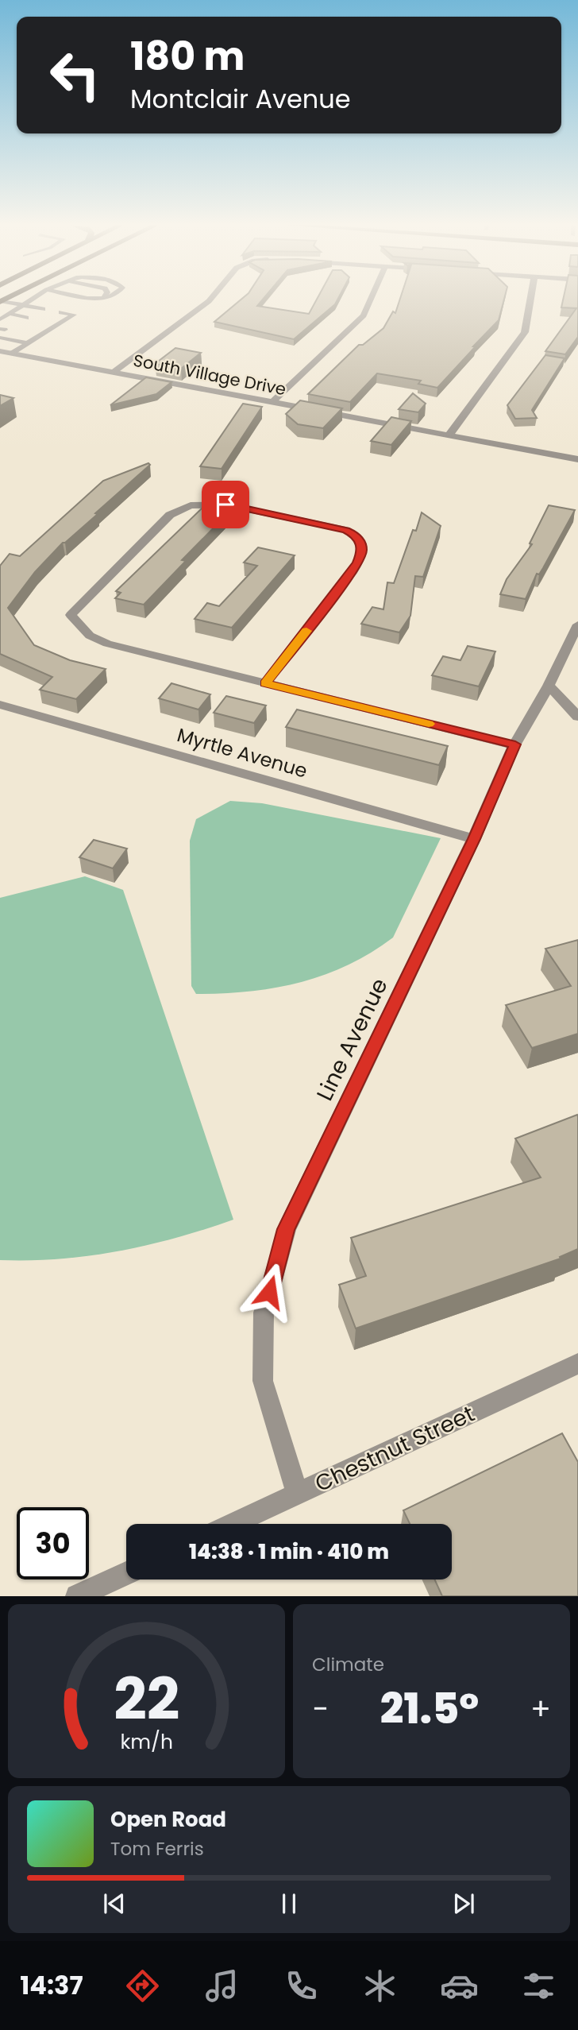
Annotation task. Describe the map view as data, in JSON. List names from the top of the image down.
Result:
{
  "streets": {
    "street": [
      "South Village Drive",
      "Myrtle Avenue",
      "Line Avenue",
      "Chestnut Street"
    ]
  },
  "crossings": [
    ["Myrtle Avenue", "Line Avenue"],
    ["Line Avenue", "Chestnut Street"]
  ],
  "page": {
    "turn": ["180 m", "Montclair Avenue"],
    "limit": "30",
    "trip": "14:38 · 1 min · 410 m",
    "tile": "Climate",
    "heat": ["−", "21.5°", "+"],
    "song": ["Open Road", "Tom Ferris"],
    "tabs": "14:37",
    "gauge": ["22", "km/h"]
  }
}
